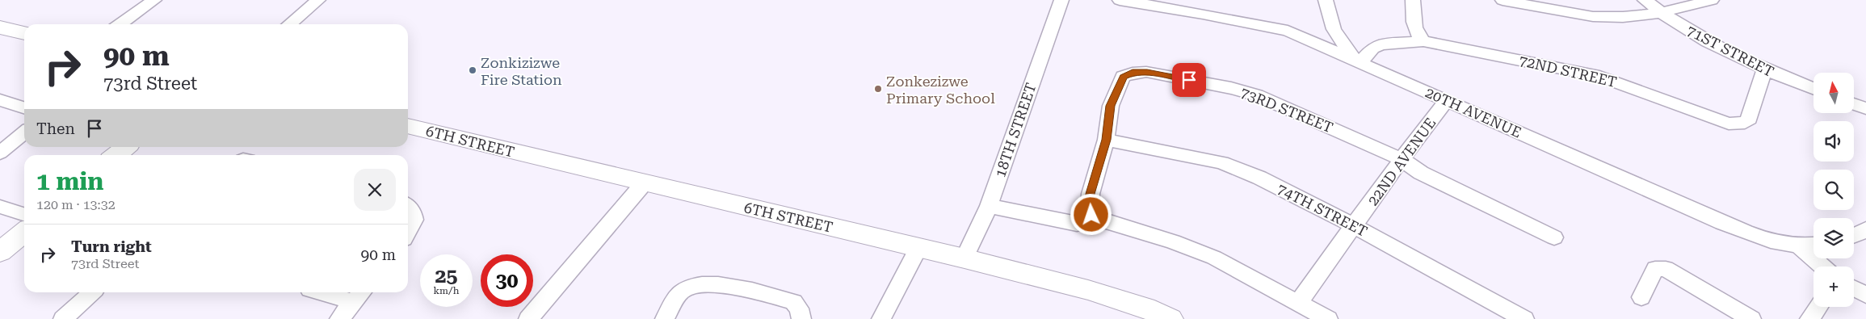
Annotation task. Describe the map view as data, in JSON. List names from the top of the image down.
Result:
{
  "streets": {
    "street": [
      "71ST STREET",
      "72ND STREET",
      "73RD STREET",
      "20TH AVENUE",
      "18TH STREET",
      "6TH STREET",
      "22ND AVENUE",
      "74TH STREET"
    ]
  },
  "crossings": [
    ["71ST STREET", "72ND STREET"],
    ["72ND STREET", "20TH AVENUE"],
    ["73RD STREET", "22ND AVENUE"],
    ["73RD STREET", "74TH STREET"],
    ["20TH AVENUE", "22ND AVENUE"],
    ["18TH STREET", "6TH STREET"],
    ["22ND AVENUE", "74TH STREET"]
  ],
  "places": ["Zonkizizwe Fire Station", "Zonkezizwe Primary School"],
  "north": "top",
  "page": {
    "turn": ["90 m", "73rd Street"],
    "map_buttons": "+",
    "then": "Then",
    "heading": ["1 min", "120 m · 13:32"],
    "list": [
      {
        "name": "Turn right",
        "note": "73rd Street",
        "value": "90 m"
      }
    ],
    "speed": "25 km/h",
    "limit": "30"
  }
}
